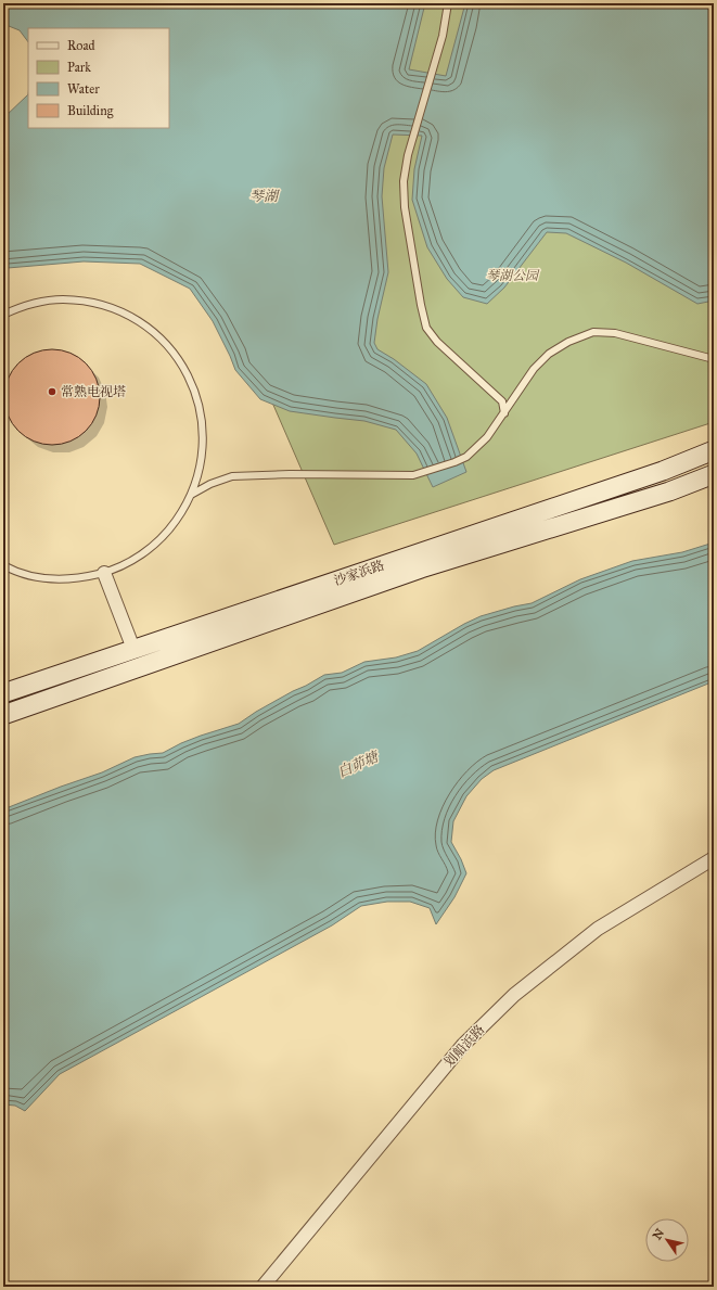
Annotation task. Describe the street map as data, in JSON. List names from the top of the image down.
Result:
{
  "streets": {
    "main road": ["沙家浜路"],
    "street": ["划船浜路"]
  },
  "water": ["琴湖", "白茆塘"],
  "parks": ["琴湖公园"],
  "places": ["常熟电视塔"],
  "legend": [
    "Road",
    "Park",
    "Water",
    "Building"
  ],
  "north": "top left"
}
